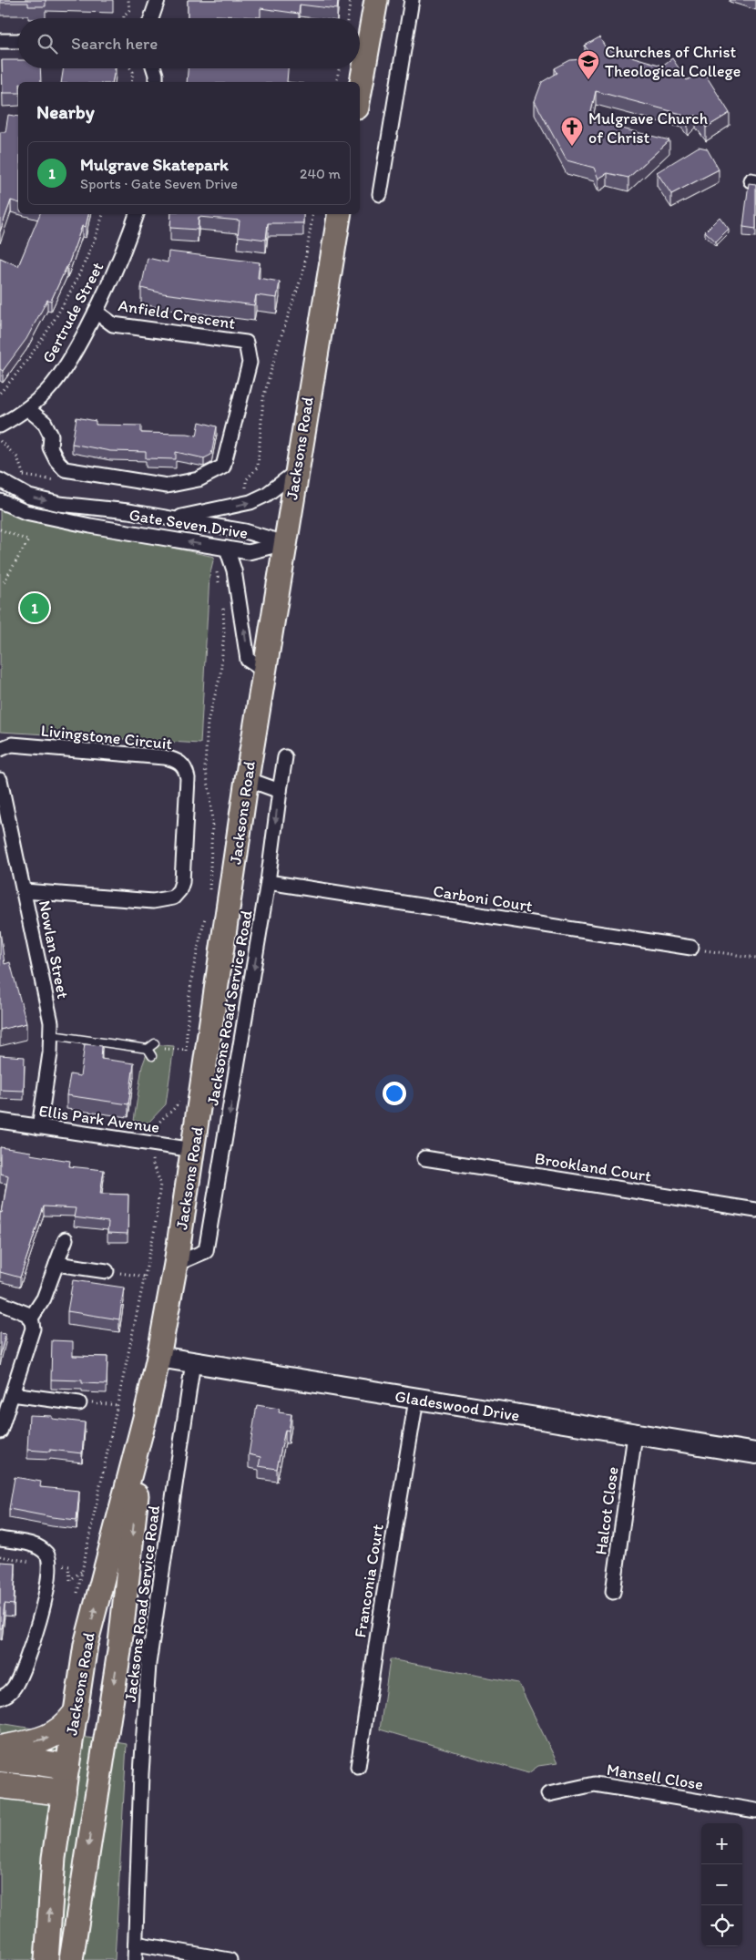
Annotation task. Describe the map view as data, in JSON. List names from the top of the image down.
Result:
{
  "streets": {
    "main road": ["Jacksons Road"],
    "street": [
      "Gertrude Street",
      "Anfield Crescent",
      "Gate Seven Drive",
      "Livingstone Circuit",
      "Carboni Court",
      "Nowlan Street",
      "Jacksons Road Service Road",
      "Ellis Park Avenue",
      "Brookland Court",
      "Gladeswood Drive",
      "Halcot Close",
      "Franconia Court",
      "Mansell Close"
    ]
  },
  "crossings": [
    ["Gertrude Street", "Anfield Crescent"],
    ["Jacksons Road", "Gate Seven Drive"],
    ["Jacksons Road", "Jacksons Road Service Road"],
    ["Jacksons Road", "Ellis Park Avenue"],
    ["Jacksons Road", "Gladeswood Drive"],
    ["Livingstone Circuit", "Nowlan Street"],
    ["Carboni Court", "Jacksons Road Service Road"],
    ["Nowlan Street", "Ellis Park Avenue"],
    ["Jacksons Road Service Road", "Gladeswood Drive"],
    ["Gladeswood Drive", "Halcot Close"],
    ["Gladeswood Drive", "Franconia Court"]
  ],
  "one_way": ["Jacksons Road Service Road"],
  "places": {
    "school or university": ["Churches of Christ Theological College"],
    "church": ["Mulgrave Church of Christ"]
  },
  "page": {
    "search": "Search here",
    "heading": "Nearby",
    "list": [
      {
        "mark": "1",
        "name": "Mulgrave Skatepark",
        "note": "Sports · Gate Seven Drive",
        "value": "240 m"
      }
    ],
    "pins": "1",
    "map_buttons": ["+", "−"]
  }
}
